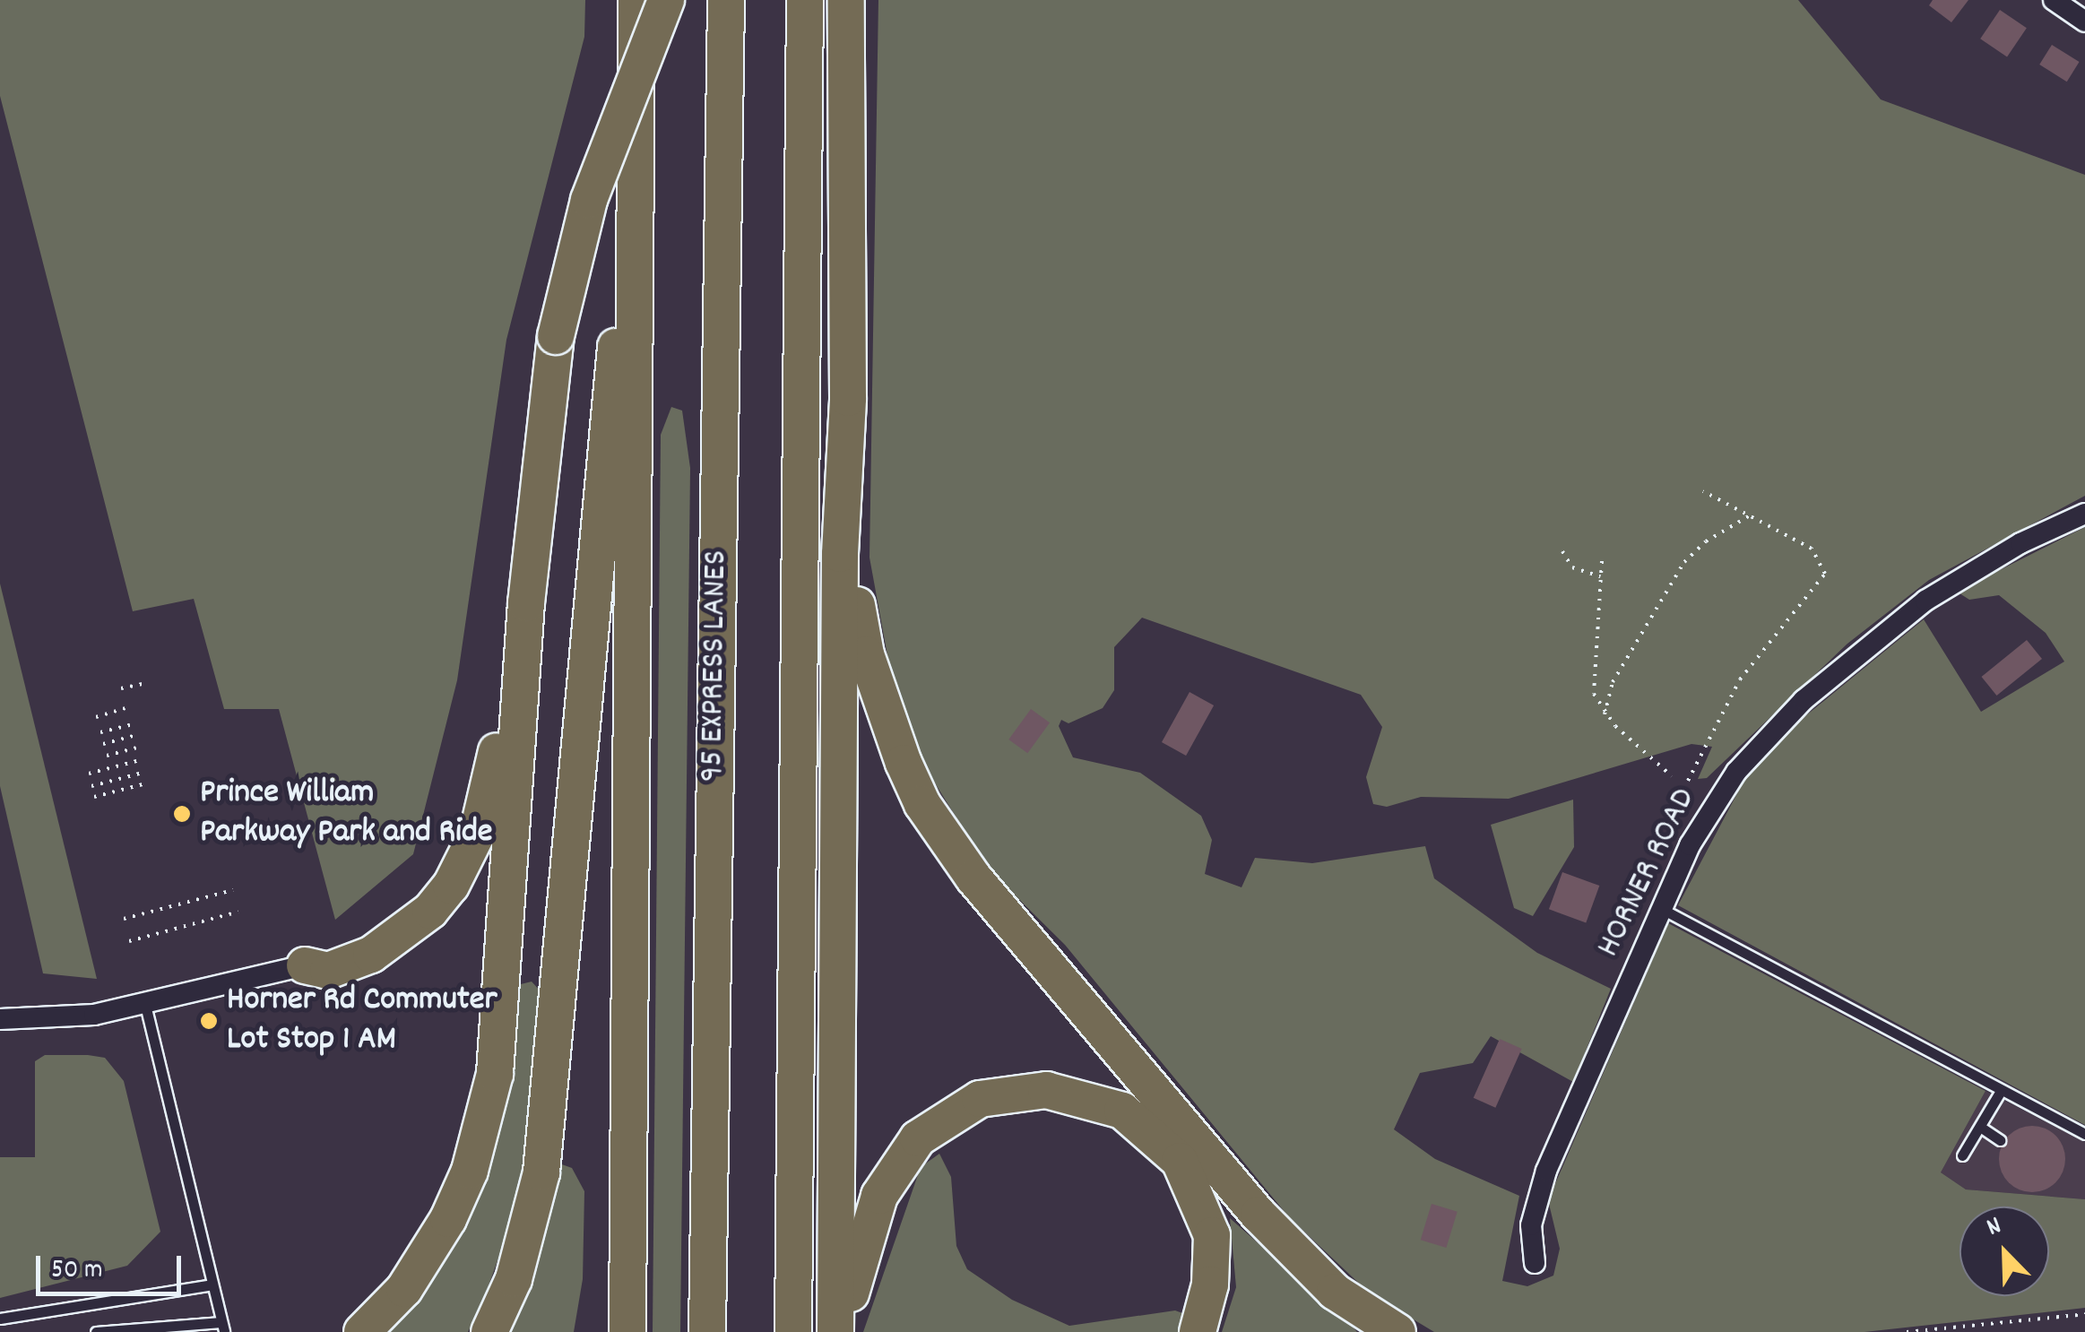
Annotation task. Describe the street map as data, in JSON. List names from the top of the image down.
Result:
{
  "streets": {
    "highway": ["95 EXPRESS LANES"],
    "street": ["HORNER ROAD"]
  },
  "places": ["Prince William Parkway Park and Ride", "Horner Rd Commuter Lot Stop 1 AM"],
  "scale_bar": "50 m",
  "north": "top left"
}
